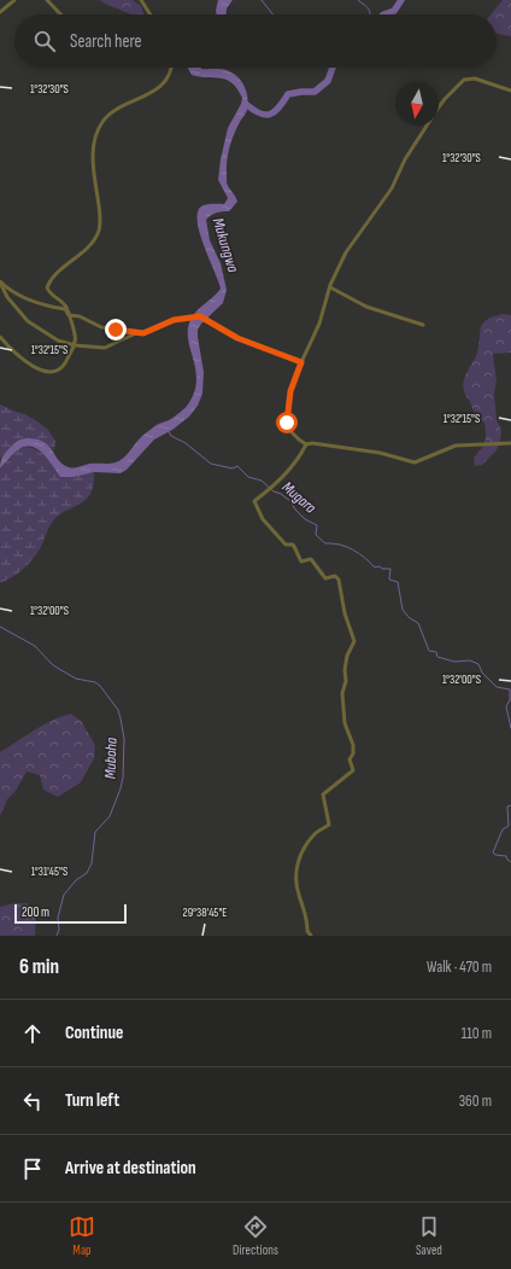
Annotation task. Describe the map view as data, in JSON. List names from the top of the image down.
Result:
{
  "water": ["Mukungwa", "Mugara", "Muboha"],
  "scale_bar": "200 m",
  "north": "bottom",
  "page": {
    "search": "Search here",
    "scale": "200 m",
    "heading": ["6 min", "Walk · 470 m"],
    "list": [
      ["Continue", "110 m"],
      ["Turn left", "360 m"],
      "Arrive at destination"
    ],
    "nav": ["Map", "Directions", "Saved"]
  },
  "coordinates": [
    "1°32'30\"S",
    "1°32'15\"S",
    "1°32'00\"S",
    "1°31'45\"S",
    "29°38'45\"E"
  ]
}
